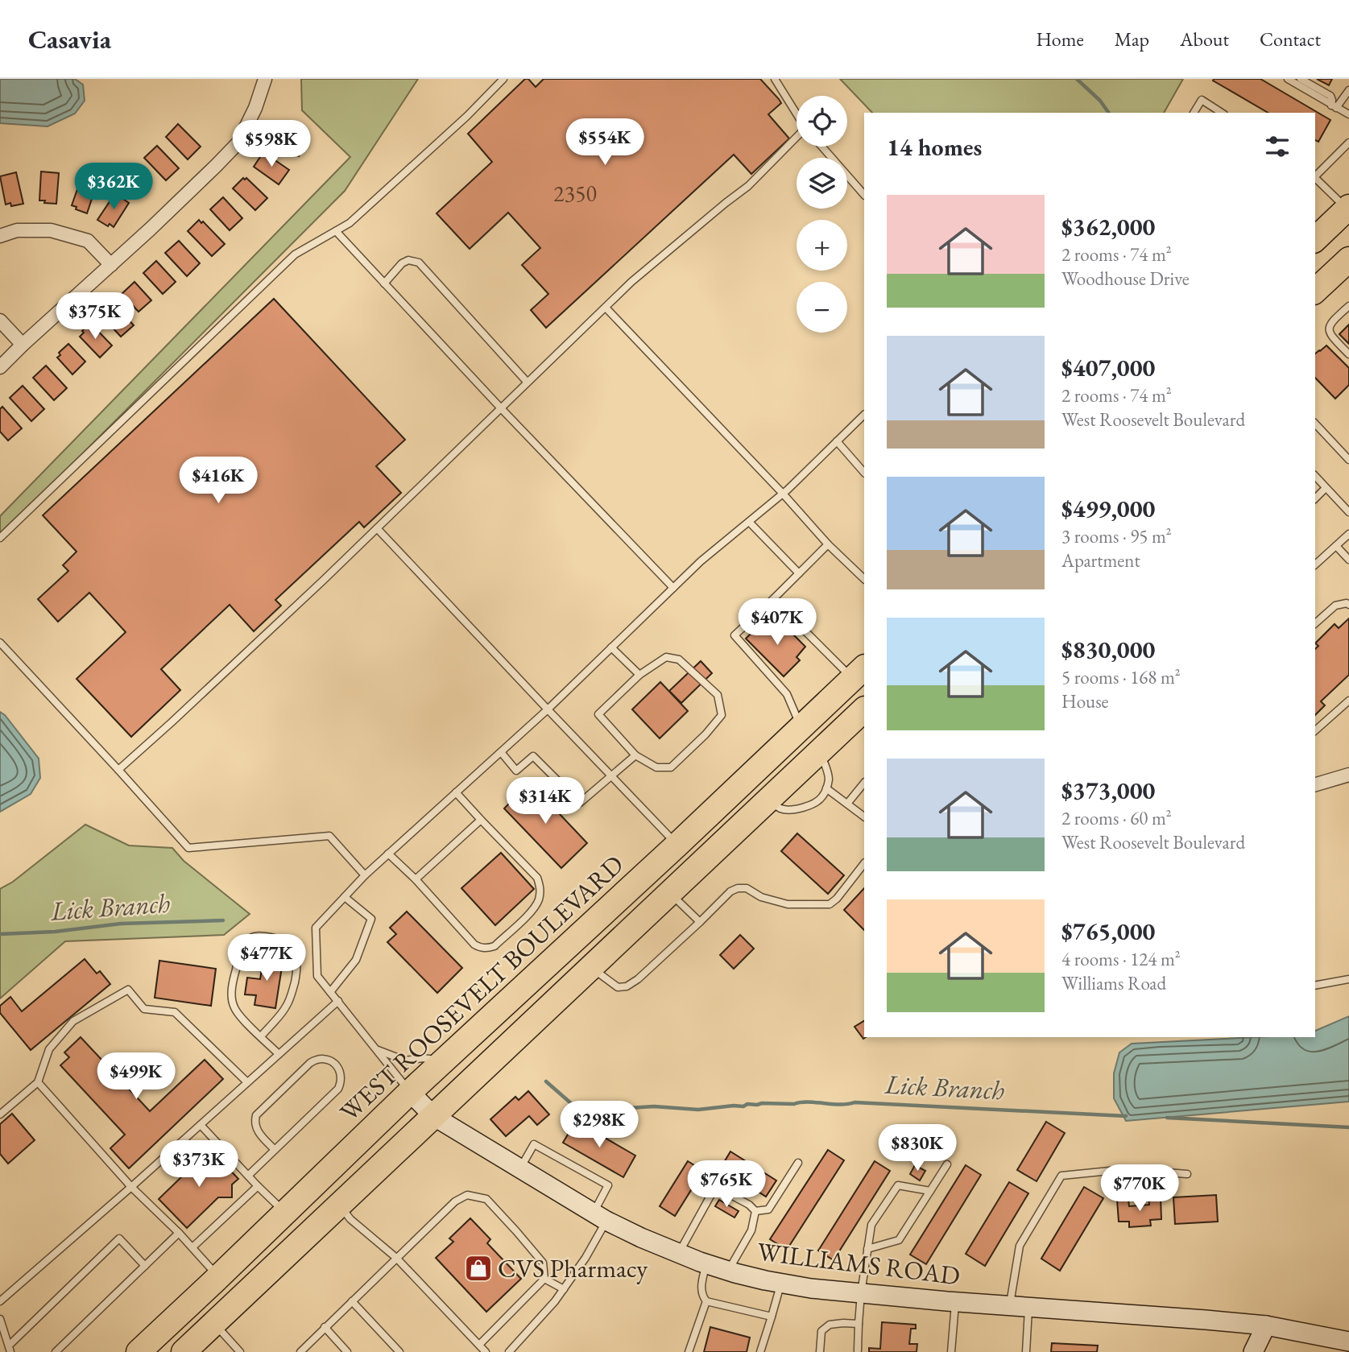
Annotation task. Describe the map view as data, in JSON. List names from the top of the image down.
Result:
{
  "streets": {
    "highway": ["WEST ROOSEVELT BOULEVARD"],
    "street": ["WILLIAMS ROAD"]
  },
  "crossings": [
    ["WEST ROOSEVELT BOULEVARD", "WILLIAMS ROAD"]
  ],
  "water": ["Lick Branch"],
  "places": {
    "shop": ["CVS Pharmacy"]
  },
  "house_numbers": ["2350"],
  "page": {
    "header": "Casavia",
    "nav": [
      "Home",
      "Map",
      "About",
      "Contact"
    ],
    "map_buttons": ["+", "−"],
    "heading": "14 homes",
    "price": [
      "$554K",
      "$598K",
      "$362K",
      "$375K",
      "$416K",
      "$407K",
      "$314K",
      "$477K",
      "$499K",
      "$298K",
      "$830K",
      "$373K",
      "$765K",
      "$770K"
    ],
    "list": [
      {
        "name": "$362,000",
        "note": "2 rooms · 74 m² · Woodhouse Drive"
      },
      {
        "name": "$407,000",
        "note": "2 rooms · 74 m² · West Roosevelt Boulevard"
      },
      {
        "name": "$499,000",
        "note": "3 rooms · 95 m² · Apartment"
      },
      {
        "name": "$830,000",
        "note": "5 rooms · 168 m² · House"
      },
      {
        "name": "$373,000",
        "note": "2 rooms · 60 m² · West Roosevelt Boulevard"
      },
      {
        "name": "$765,000",
        "note": "4 rooms · 124 m² · Williams Road"
      }
    ]
  }
}
